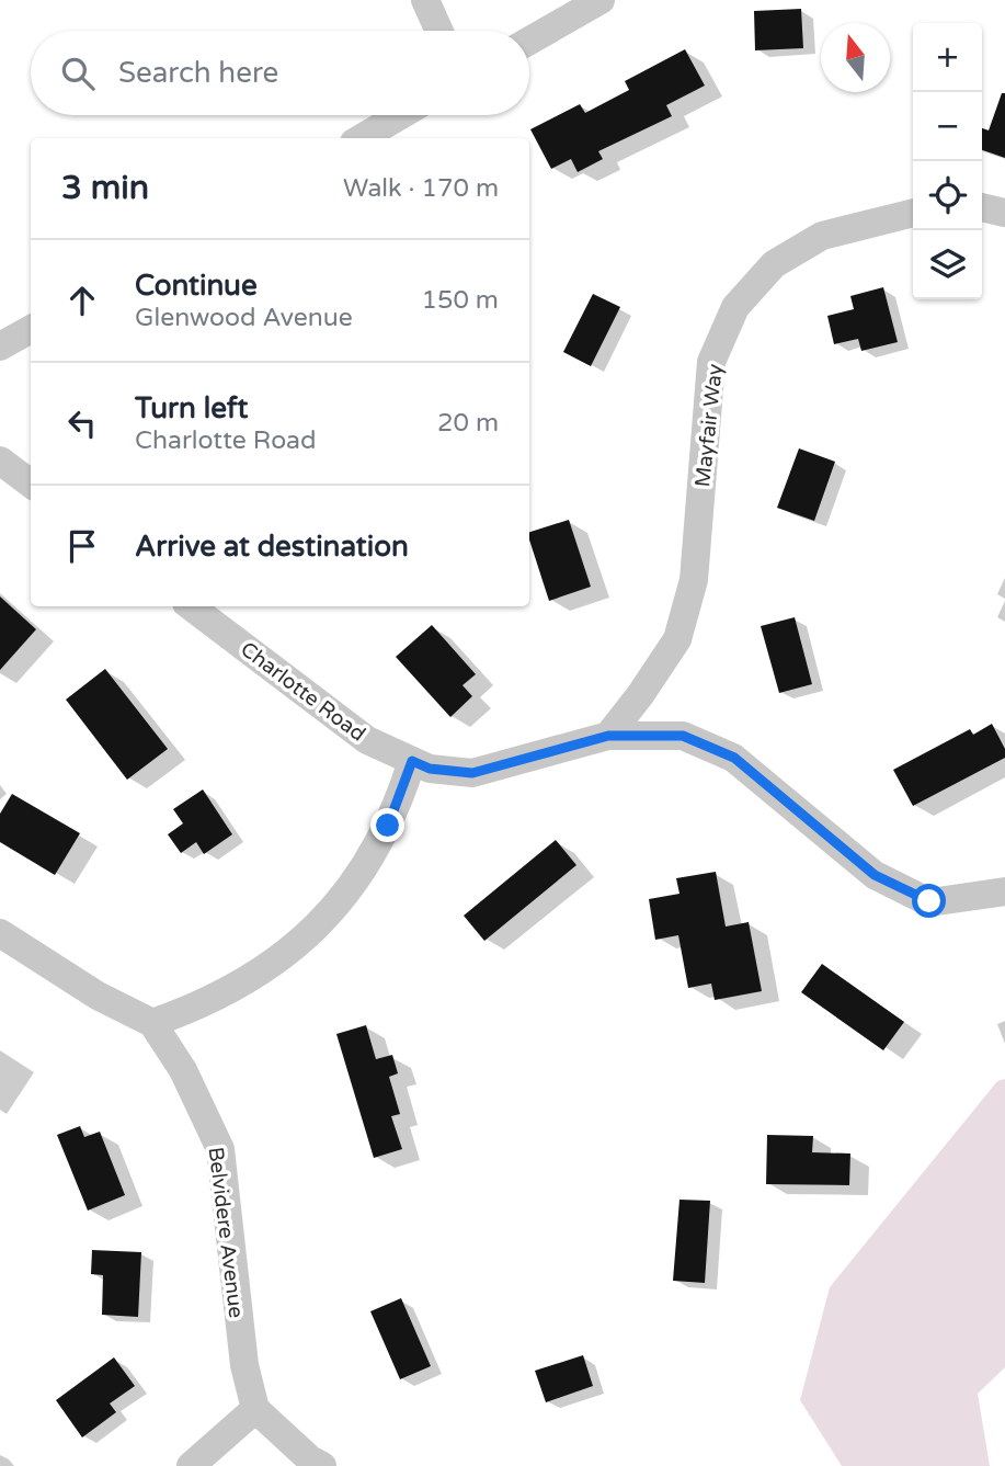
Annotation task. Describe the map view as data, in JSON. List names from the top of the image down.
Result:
{
  "streets": {
    "street": ["Mayfair Way", "Charlotte Road", "Belvidere Avenue"]
  },
  "crossings": [
    ["Mayfair Way", "Charlotte Road"]
  ],
  "north": "top",
  "page": {
    "map_buttons": ["+", "−"],
    "search": "Search here",
    "heading": ["3 min", "Walk · 170 m"],
    "list": [
      ["Continue", "Glenwood Avenue", "150 m"],
      ["Turn left", "Charlotte Road", "20 m"],
      "Arrive at destination"
    ]
  }
}
